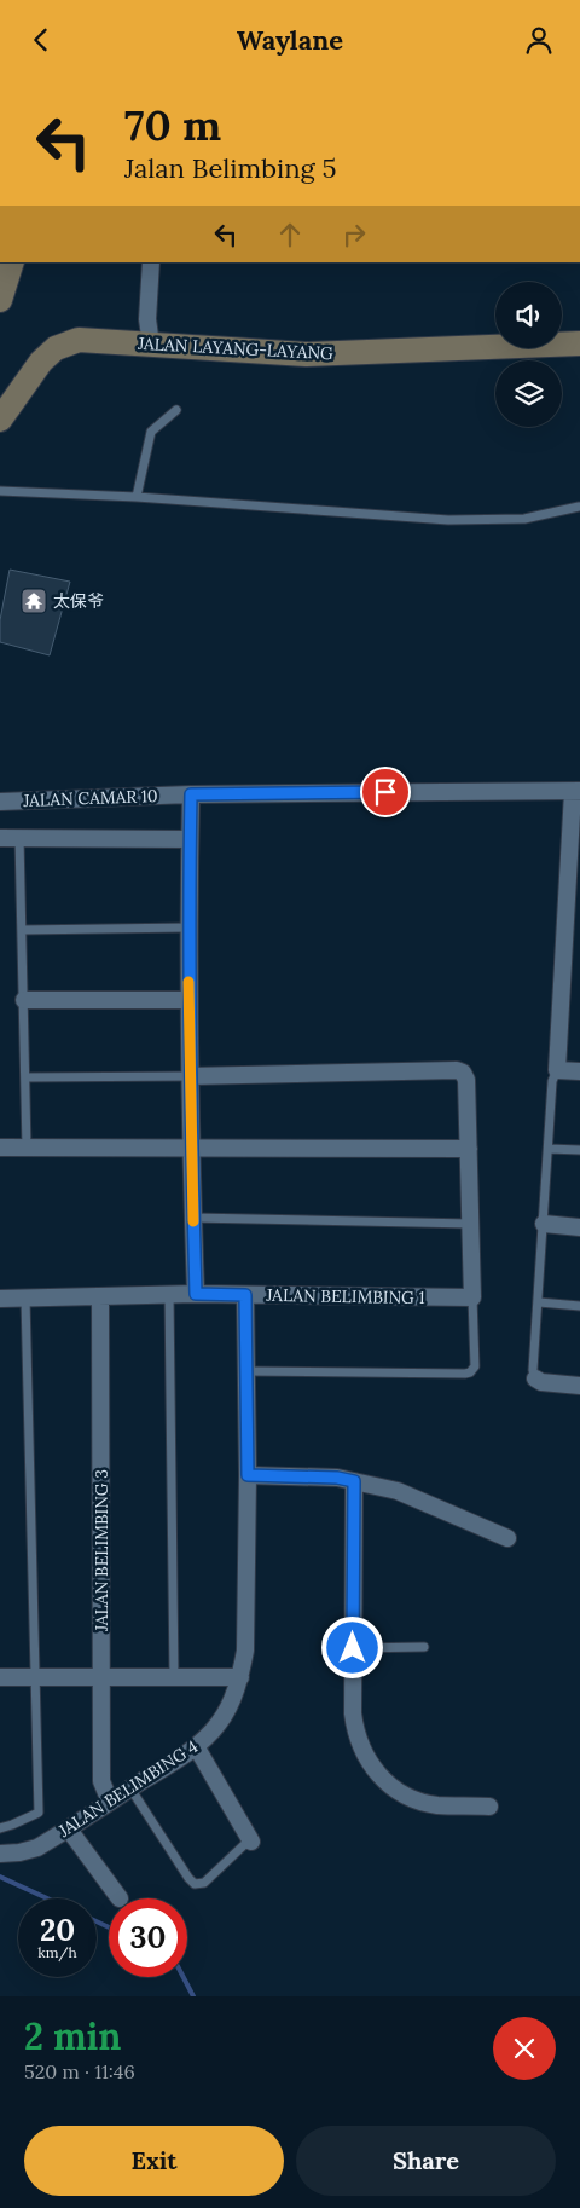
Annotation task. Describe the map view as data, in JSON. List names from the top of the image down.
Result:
{
  "streets": {
    "street": [
      "JALAN LAYANG-LAYANG",
      "JALAN CAMAR 10",
      "JALAN BELIMBING 1",
      "JALAN BELIMBING 3",
      "JALAN BELIMBING 4"
    ]
  },
  "crossings": [
    ["JALAN BELIMBING 1", "JALAN BELIMBING 3"],
    ["JALAN BELIMBING 1", "JALAN BELIMBING 4"],
    ["JALAN BELIMBING 3", "JALAN BELIMBING 4"]
  ],
  "places": {
    "temple": ["太保爷"]
  },
  "page": {
    "header": "Waylane",
    "turn": ["70 m", "Jalan Belimbing 5"],
    "speed": "20 km/h",
    "limit": "30",
    "heading": ["2 min", "520 m · 11:46"],
    "buttons": ["Exit", "Share"]
  }
}
